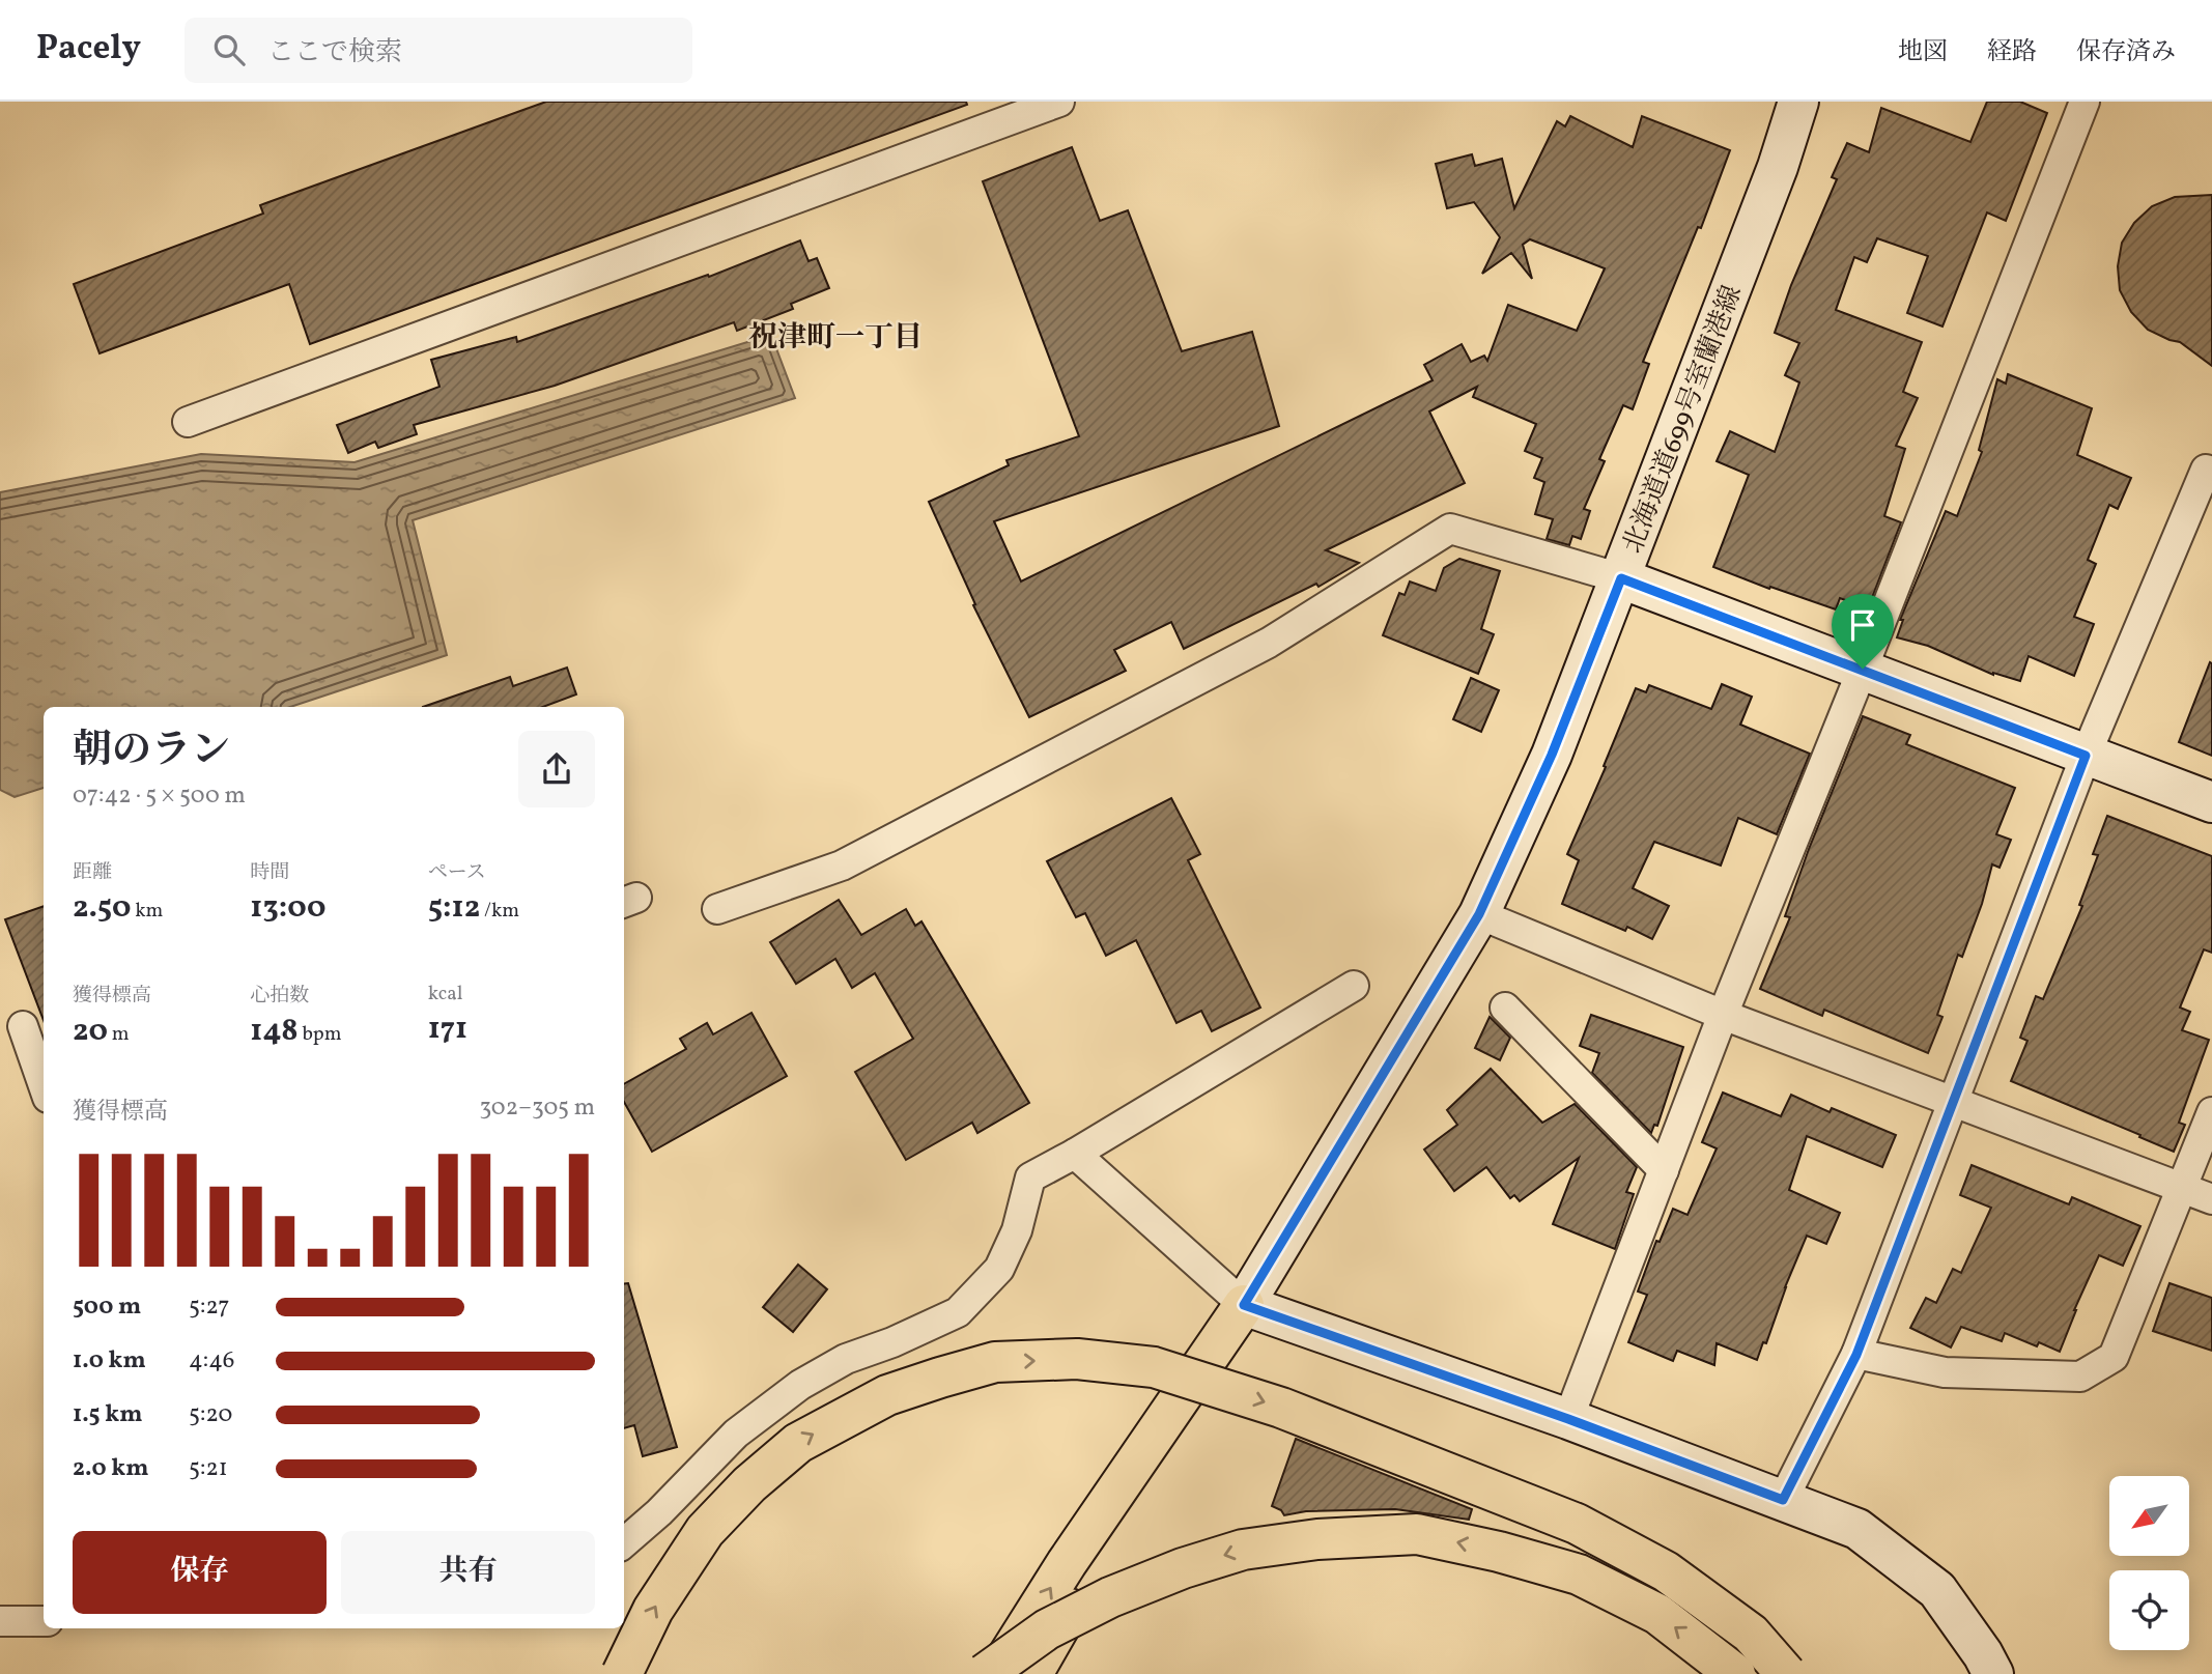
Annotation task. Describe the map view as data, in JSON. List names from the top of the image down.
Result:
{
  "streets": {
    "main road": ["北海道道699号室蘭港線"]
  },
  "districts": ["祝津町一丁目"],
  "north": "bottom left",
  "page": {
    "header": "Pacely",
    "search": "ここで検索",
    "nav": ["地図", "経路", "保存済み"],
    "heading": ["朝のラン", "07:42 · 5 × 500 m"],
    "stats": [
      ["距離", "2.50 km"],
      ["時間", "13:00"],
      ["ペース", "5:12 /km"],
      ["獲得標高", "20 m"],
      ["心拍数", "148 bpm"],
      ["kcal", "171"]
    ],
    "chart": ["獲得標高", "302–305 m"],
    "list": [
      {
        "name": "500 m",
        "note": "5:27"
      },
      {
        "name": "1.0 km",
        "note": "4:46"
      },
      {
        "name": "1.5 km",
        "note": "5:20"
      },
      {
        "name": "2.0 km",
        "note": "5:21"
      }
    ],
    "buttons": ["保存", "共有"]
  }
}
